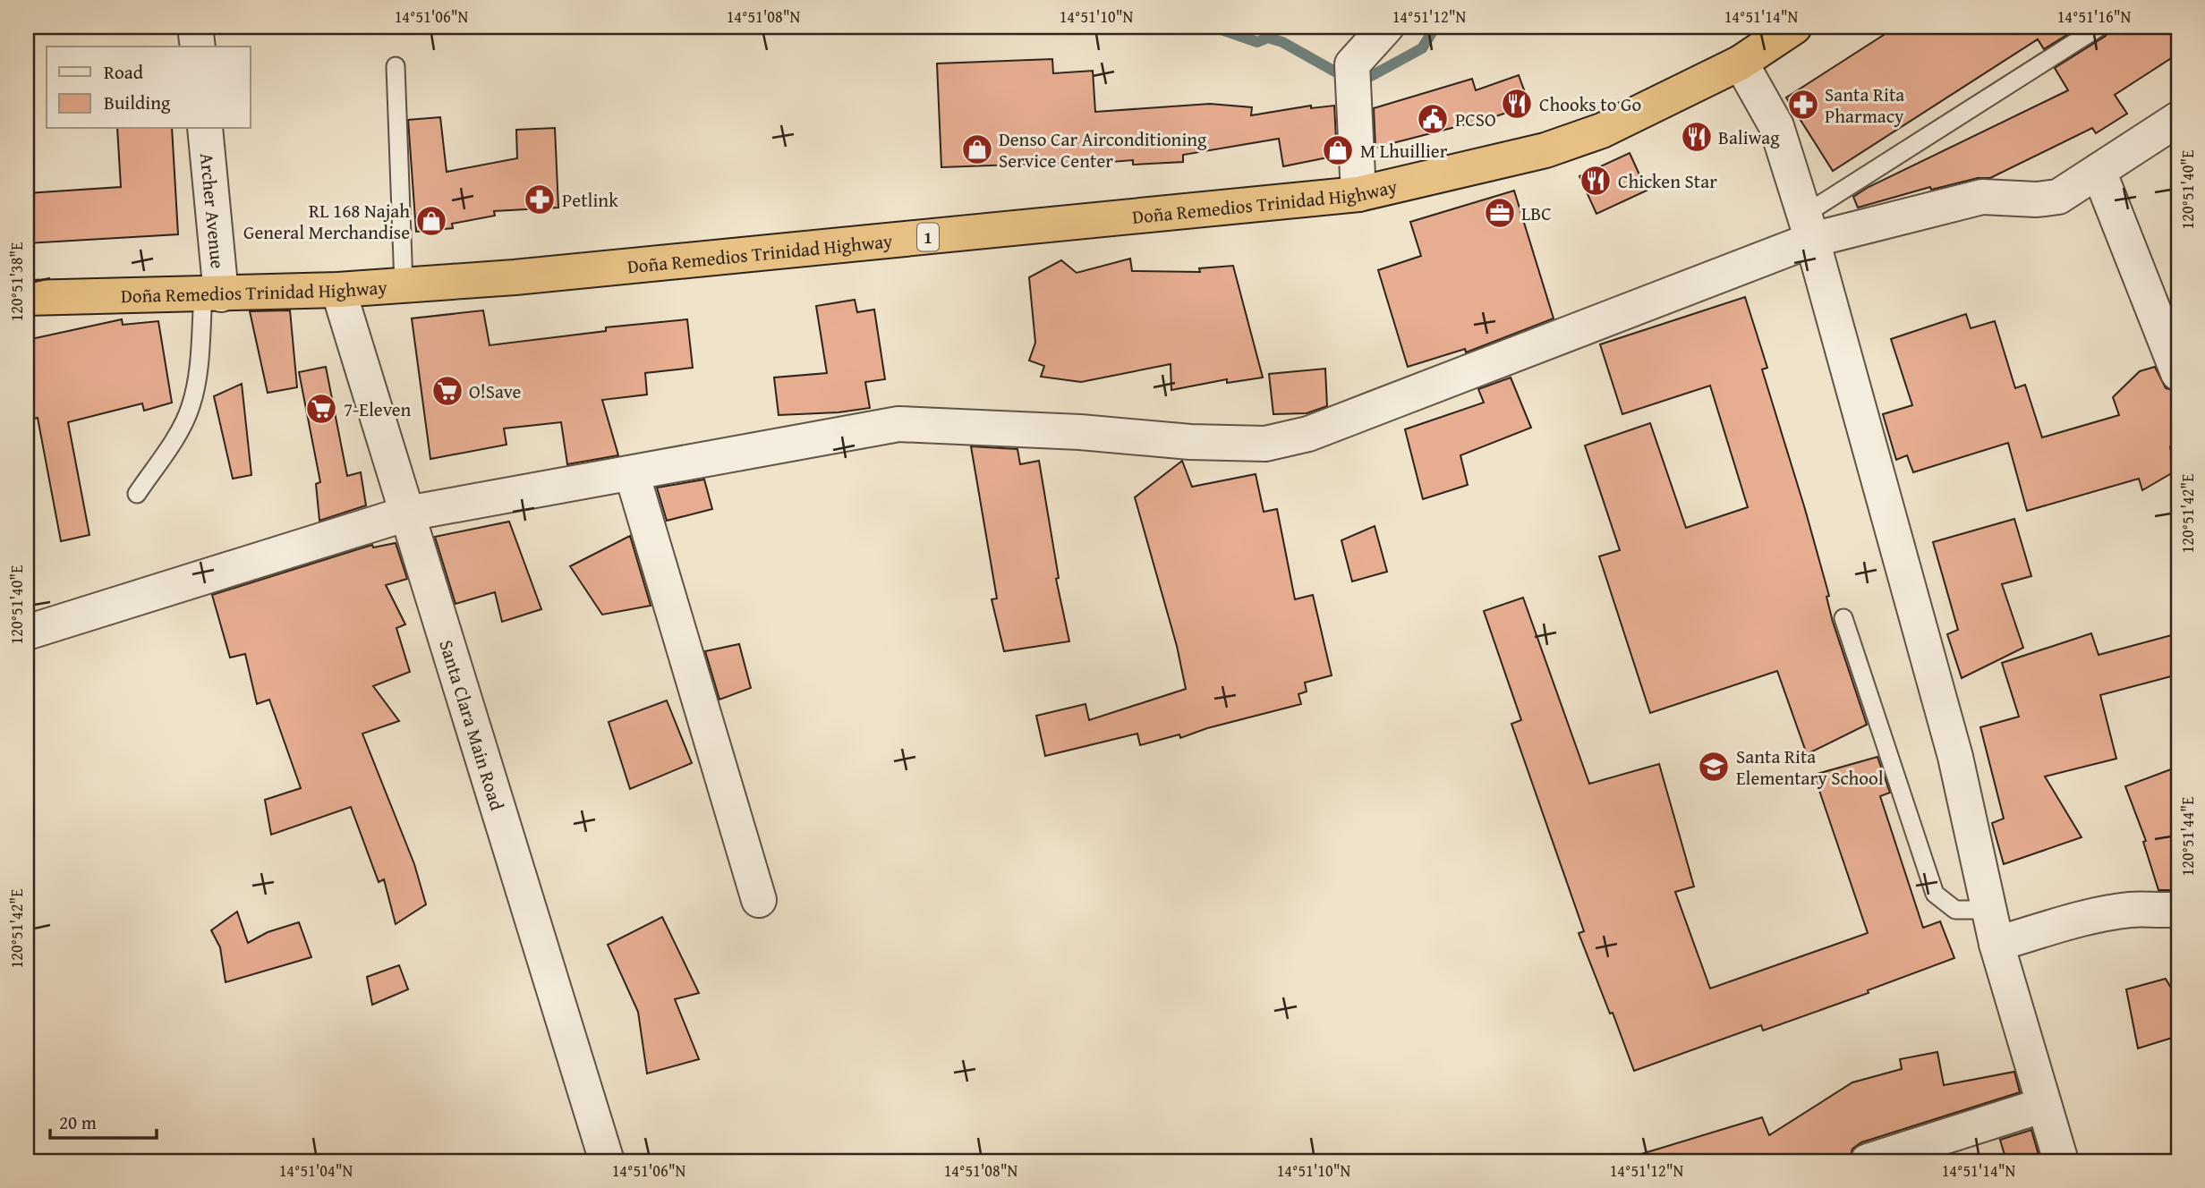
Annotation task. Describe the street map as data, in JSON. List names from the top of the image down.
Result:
{
  "streets": {
    "highway": ["Doña Remedios Trinidad Highway", "1"],
    "street": ["Archer Avenue", "Santa Clara Main Road"]
  },
  "crossings": [
    ["Doña Remedios Trinidad Highway", "Archer Avenue"],
    ["Doña Remedios Trinidad Highway", "Santa Clara Main Road"]
  ],
  "places": {
    "restaurant": ["Chooks to Go", "Baliwag", "Chicken Star"],
    "pharmacy": ["Santa Rita Pharmacy", "Petlink"],
    "public building": ["PCSO"],
    "shop": ["Denso Car Airconditioning Service Center", "M Lhuillier", "RL 168 Najah General Merchandise"],
    "office": ["LBC"],
    "supermarket": ["O!Save", "7-Eleven"],
    "school or university": ["Santa Rita Elementary School"]
  },
  "legend": ["Road", "Building"],
  "scale_bar": "20 m",
  "coordinates": [
    "14°51'06\"N",
    "14°51'08\"N",
    "14°51'10\"N",
    "14°51'12\"N",
    "14°51'14\"N",
    "14°51'16\"N",
    "120°51'40\"E",
    "120°51'38\"E",
    "120°51'42\"E",
    "120°51'44\"E",
    "14°51'04\"N"
  ]
}
